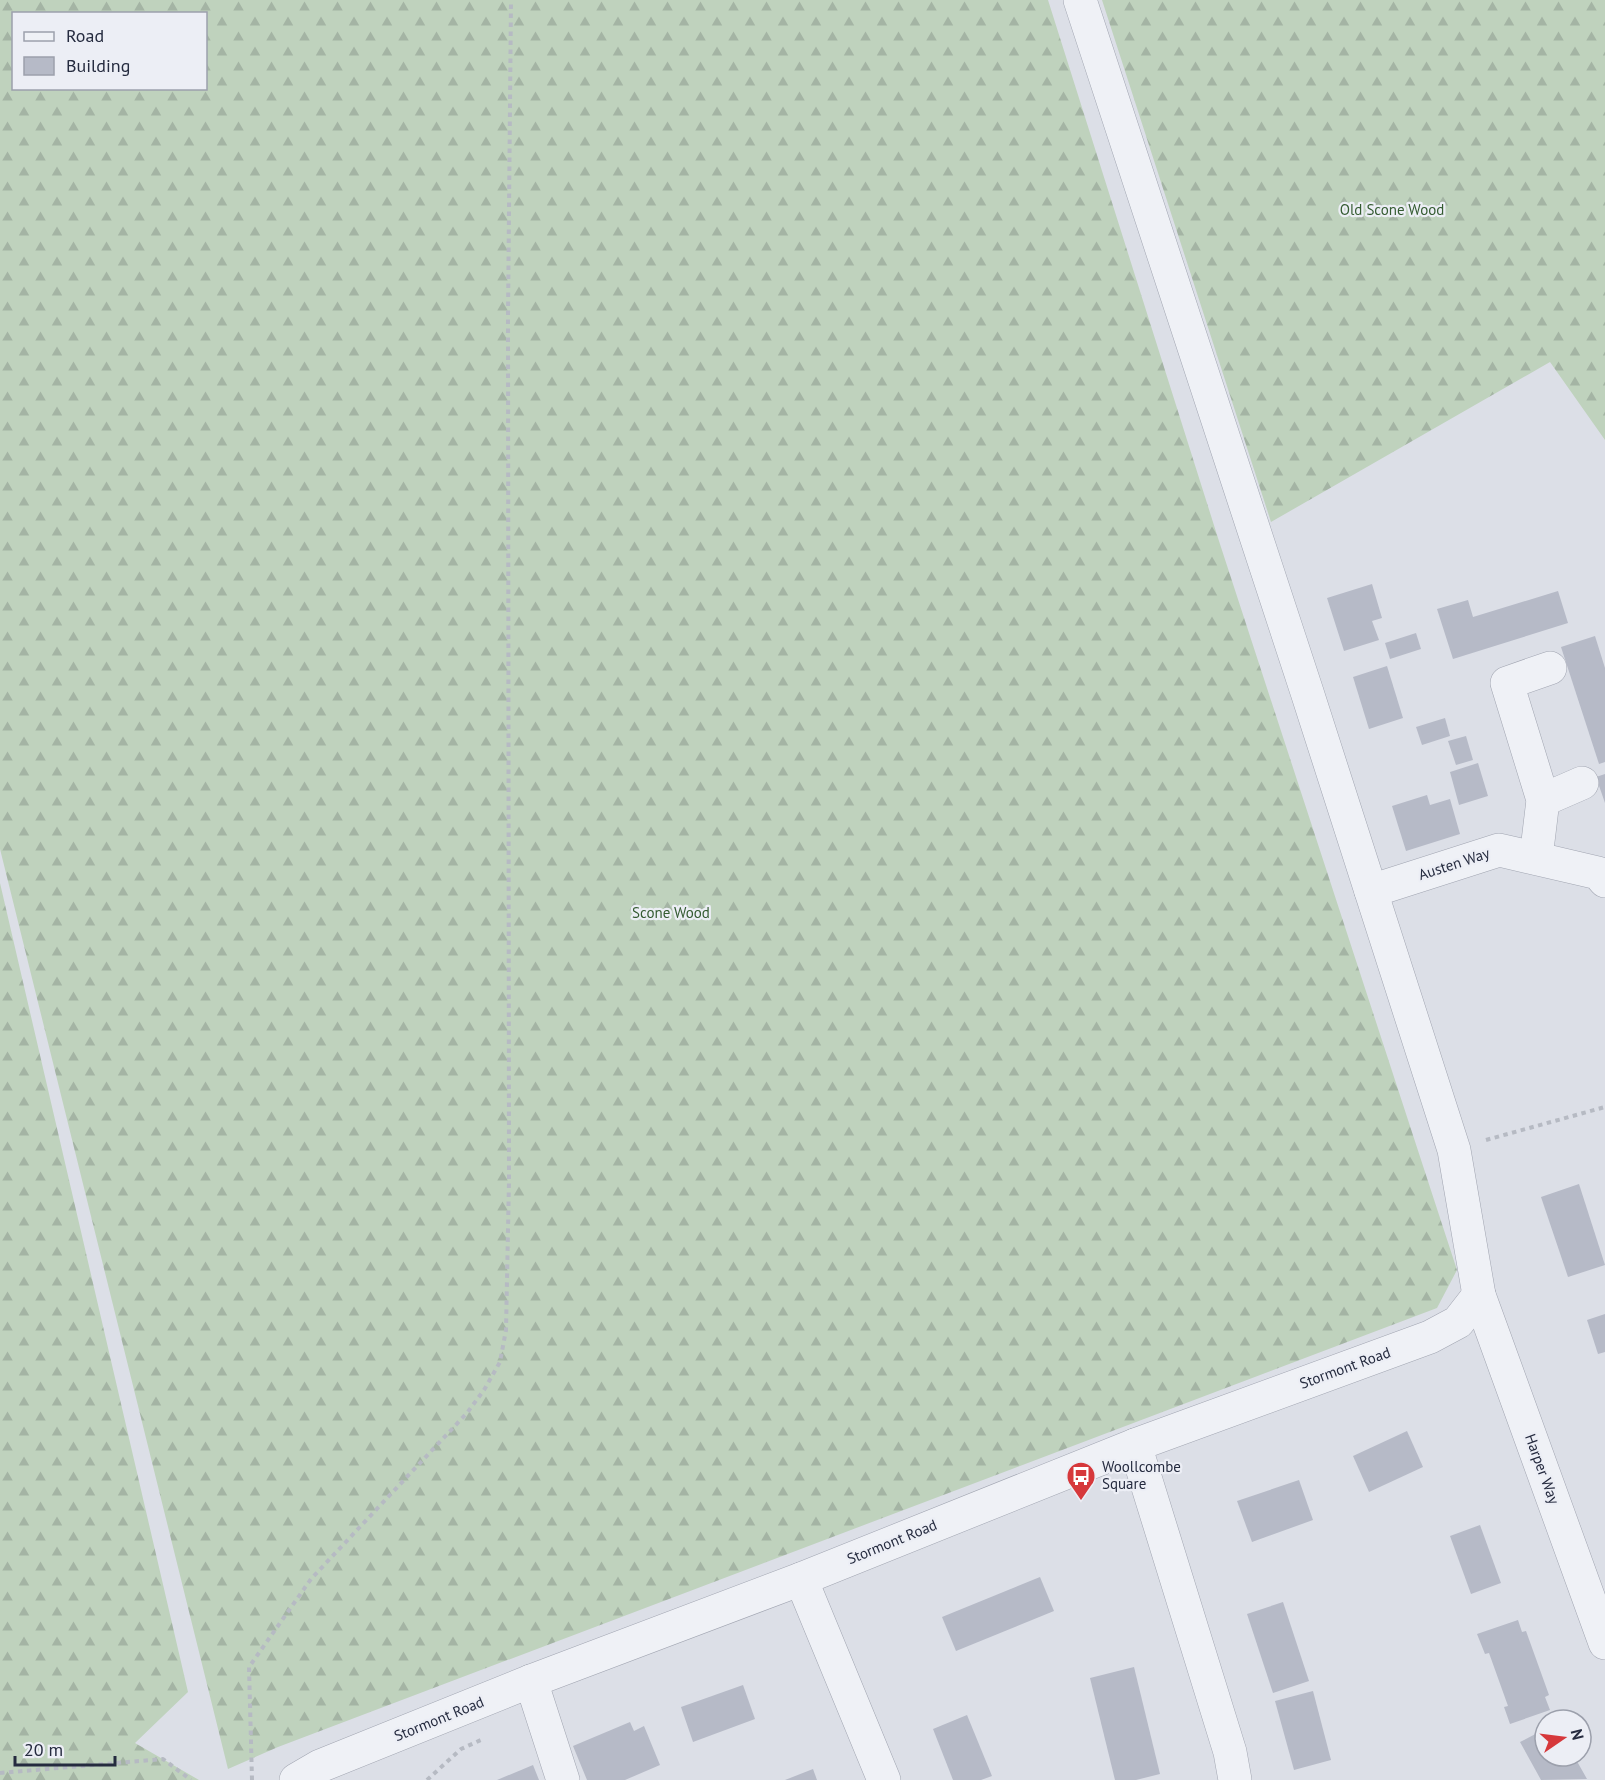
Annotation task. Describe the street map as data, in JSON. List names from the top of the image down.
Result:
{
  "streets": {
    "street": ["Austen Way", "Stormont Road", "Harper Way"]
  },
  "crossings": [
    ["Austen Way", "Harper Way"],
    ["Stormont Road", "Harper Way"]
  ],
  "parks": ["Old Scone Wood", "Scone Wood"],
  "places": {
    "bus stop": ["Woollcombe Square"]
  },
  "legend": ["Road", "Building"],
  "scale_bar": "20 m",
  "north": "right"
}
